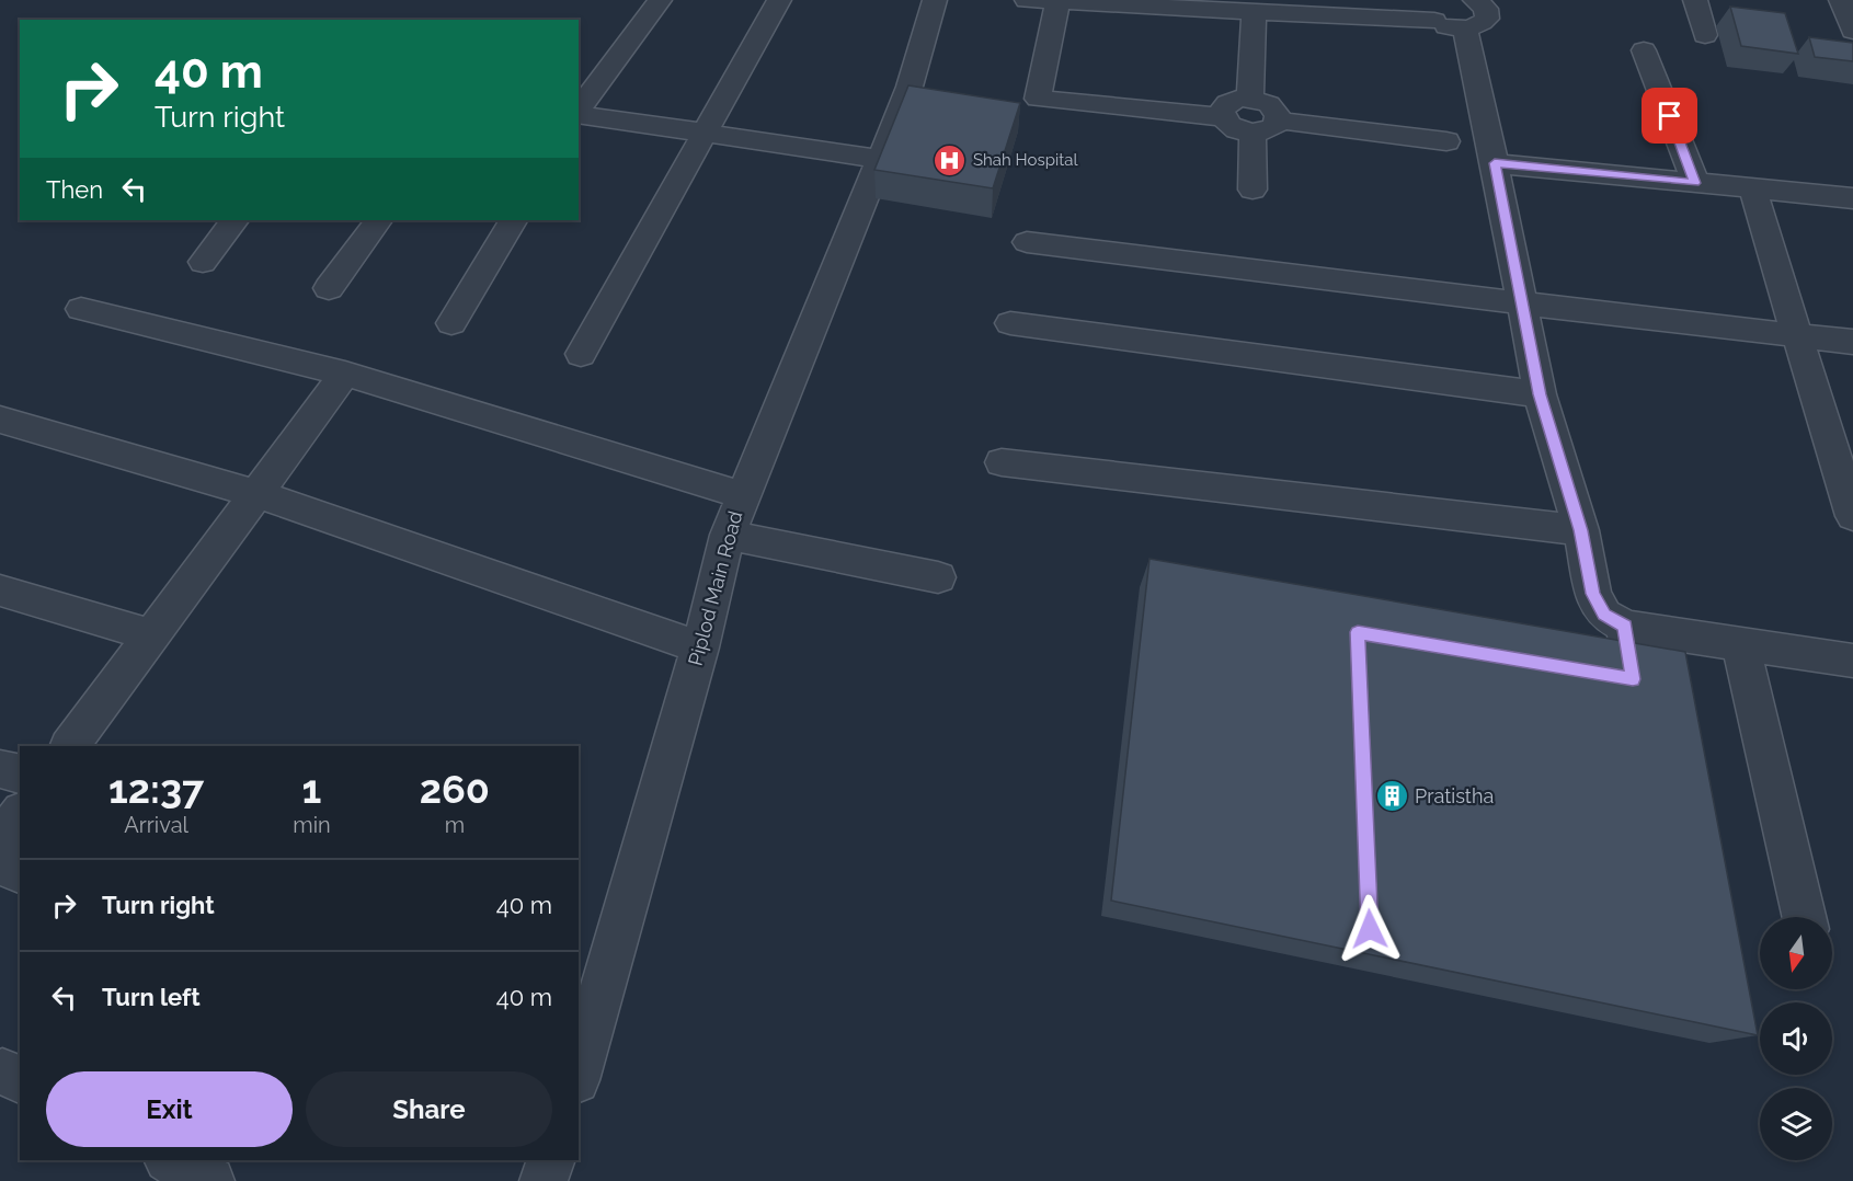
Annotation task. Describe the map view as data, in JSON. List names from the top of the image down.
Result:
{
  "streets": {
    "street": ["Piplod Main Road"]
  },
  "places": {
    "hospital": ["Shah Hospital"],
    "building": ["Pratistha"]
  },
  "north": "bottom",
  "page": {
    "turn": ["40 m", "Turn right"],
    "then": "Then",
    "eta": [
      "12:37",
      "Arrival",
      "1",
      "min",
      "260",
      "m"
    ],
    "list": [
      {
        "name": "Turn right",
        "value": "40 m"
      },
      {
        "name": "Turn left",
        "value": "40 m"
      }
    ],
    "buttons": ["Exit", "Share"]
  }
}
